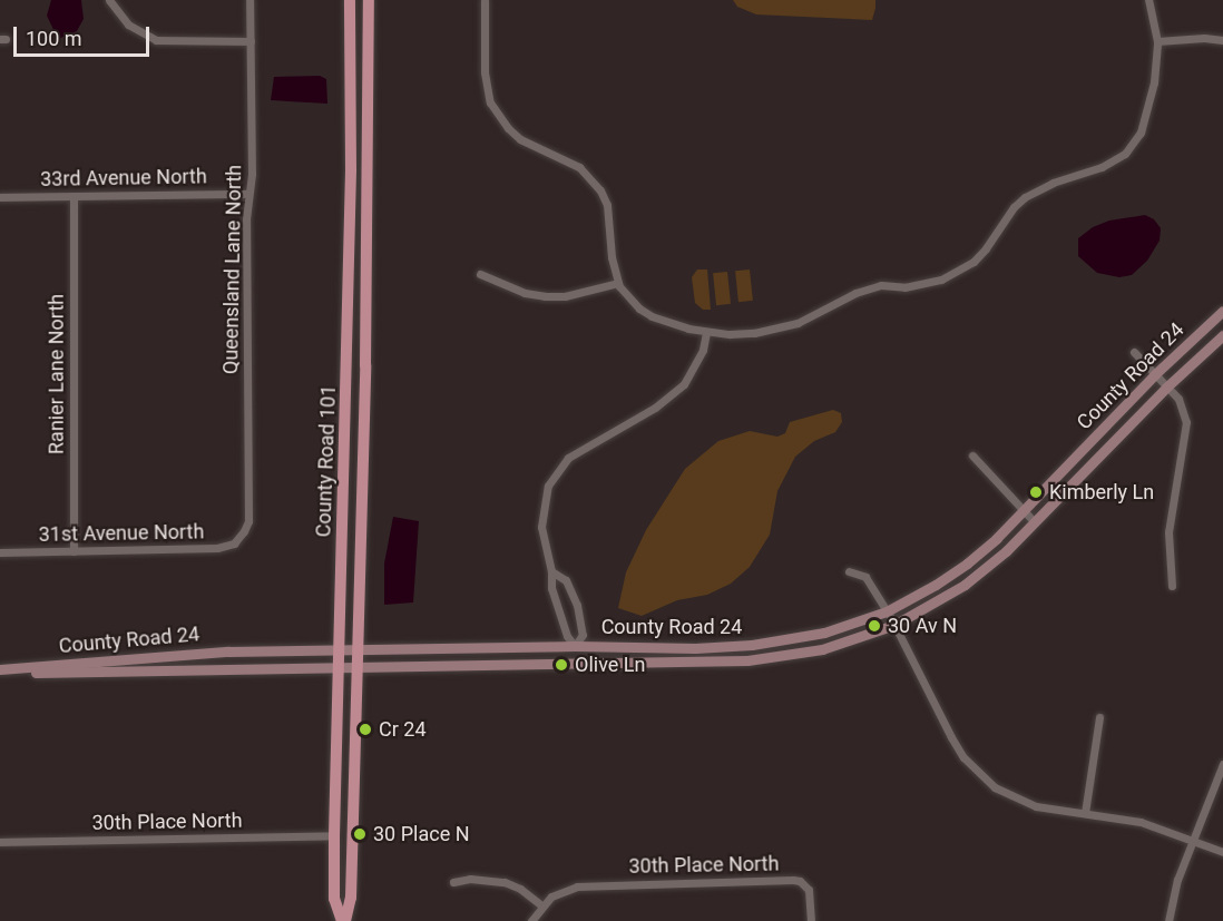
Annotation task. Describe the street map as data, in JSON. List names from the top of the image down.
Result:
{
  "streets": {
    "main road": ["County Road 101"],
    "street": [
      "33rd Avenue North",
      "Queensland Lane North",
      "Ranier Lane North",
      "County Road 24",
      "31st Avenue North",
      "30th Place North"
    ]
  },
  "crossings": [
    ["33rd Avenue North", "Queensland Lane North"],
    ["33rd Avenue North", "Ranier Lane North"],
    ["Queensland Lane North", "31st Avenue North"],
    ["Ranier Lane North", "31st Avenue North"],
    ["County Road 24", "County Road 101"],
    ["County Road 101", "30th Place North"]
  ],
  "places": [
    "Kimberly Ln",
    "30 Av N",
    "Olive Ln",
    "Cr 24",
    "30 Place N"
  ],
  "scale_bar": "100 m"
}
